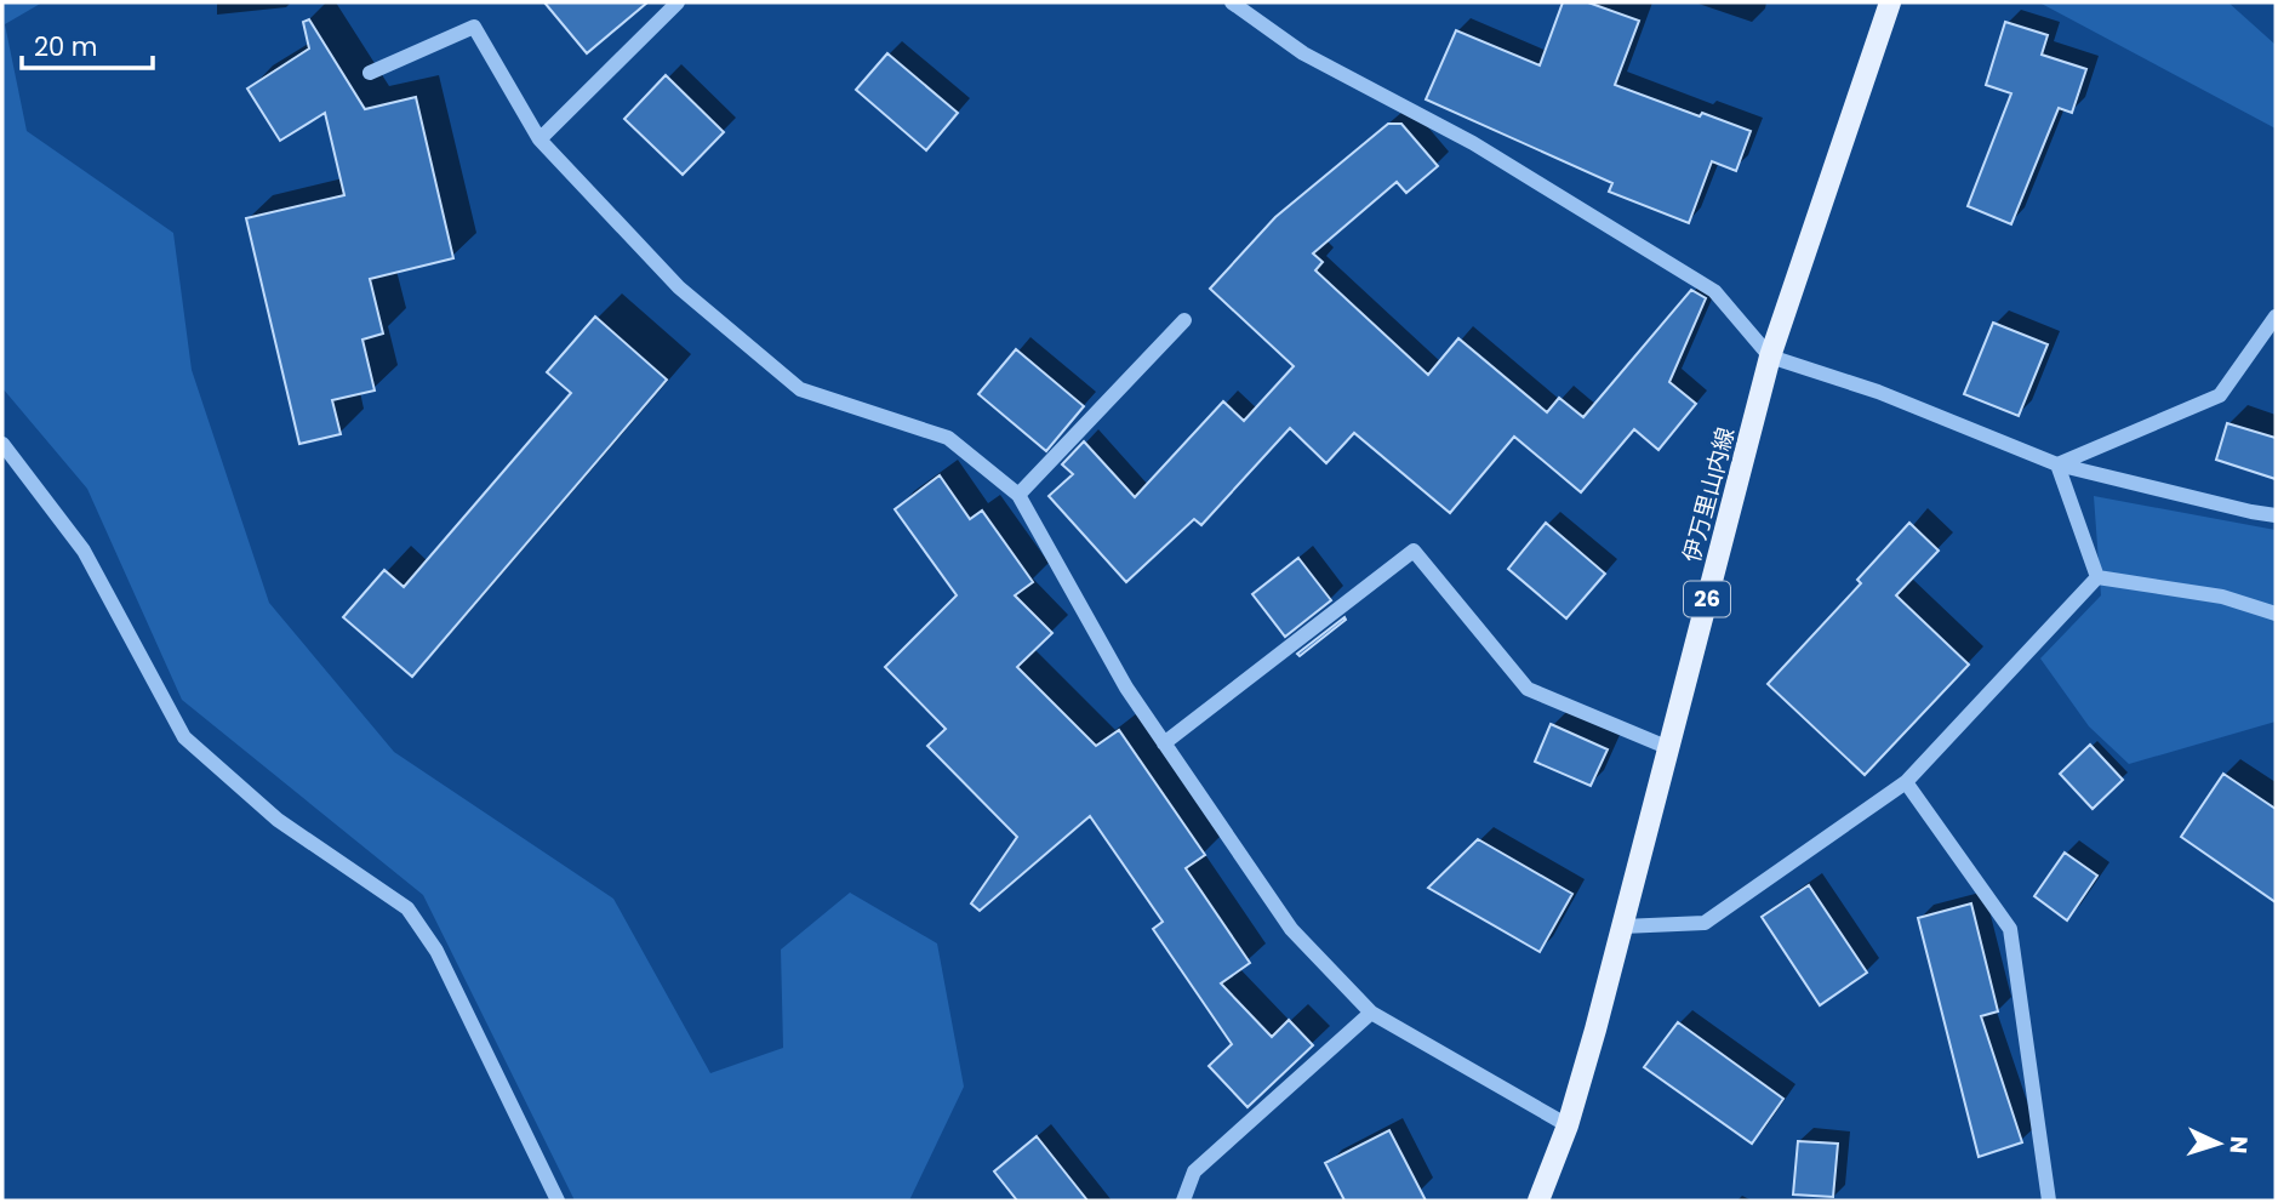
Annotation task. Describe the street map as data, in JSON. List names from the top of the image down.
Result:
{
  "streets": {
    "main road": ["伊万里山内線", "26"]
  },
  "scale_bar": "20 m",
  "north": "right"
}
